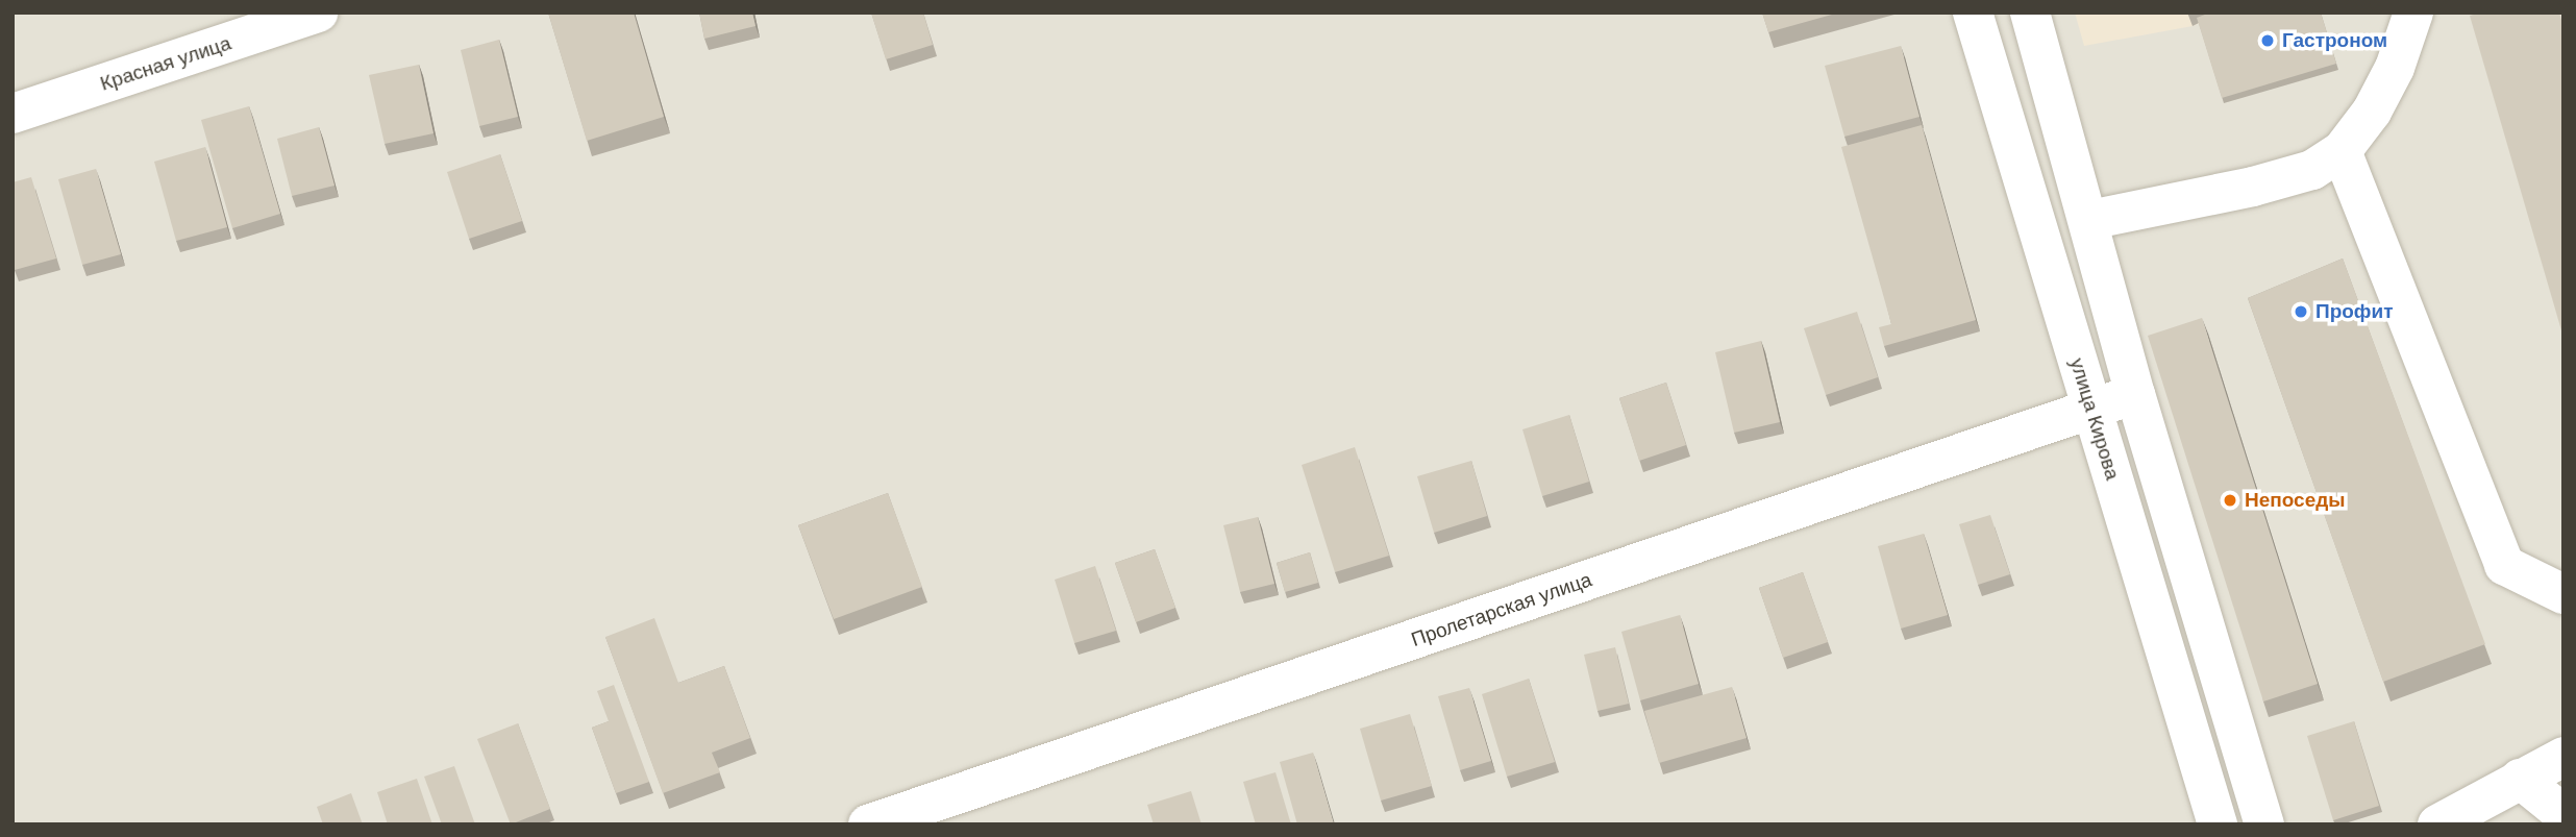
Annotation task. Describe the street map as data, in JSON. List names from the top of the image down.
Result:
{
  "streets": {
    "street": ["Красная улица", "улица Кирова", "Пролетарская улица"]
  },
  "crossings": [
    ["улица Кирова", "Пролетарская улица"]
  ],
  "places": ["Гастроном", "Профит", "Непоседы"]
}
